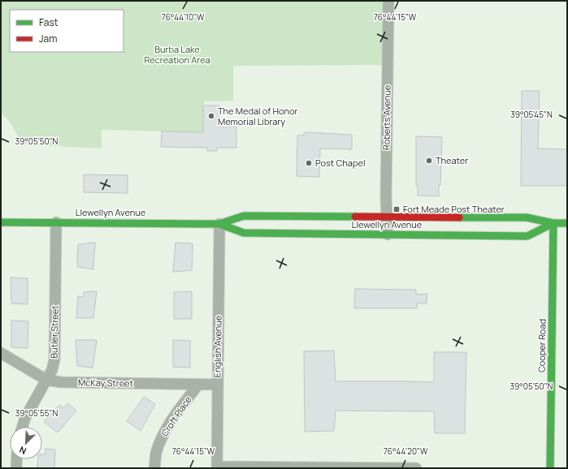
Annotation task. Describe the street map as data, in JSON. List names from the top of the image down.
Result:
{
  "streets": {
    "street": [
      "Roberts Avenue",
      "Llewellyn Avenue",
      "Butler Street",
      "Cooper Road",
      "English Avenue",
      "McKay Street",
      "Croft Place"
    ]
  },
  "crossings": [
    ["Roberts Avenue", "Llewellyn Avenue"],
    ["Llewellyn Avenue", "Butler Street"],
    ["Llewellyn Avenue", "Cooper Road"],
    ["Llewellyn Avenue", "English Avenue"],
    ["Butler Street", "McKay Street"],
    ["English Avenue", "McKay Street"],
    ["McKay Street", "Croft Place"]
  ],
  "parks": ["Burba Lake Recreation Area"],
  "places": {
    "other": ["The Medal of Honor Memorial Library", "Theater", "Post Chapel"],
    "transit": ["Fort Meade Post Theater"]
  },
  "legend": ["Fast", "Jam"],
  "north": "bottom left",
  "coordinates": [
    "76°44'10\"W",
    "76°44'15\"W",
    "39°05'45\"N",
    "39°05'50\"N",
    "39°05'55\"N",
    "76°44'20\"W"
  ]
}
